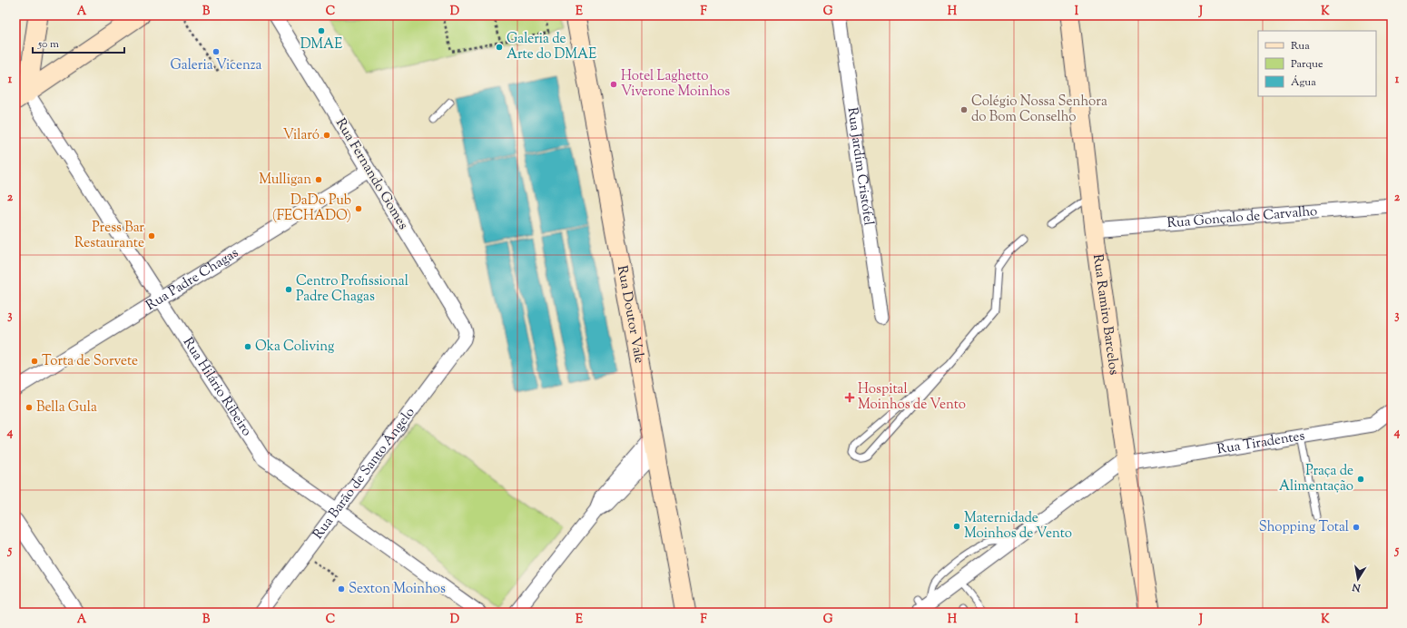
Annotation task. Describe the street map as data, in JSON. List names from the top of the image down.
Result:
{
  "streets": {
    "street": [
      "Rua Jardim Cristófel",
      "Rua Fernando Gomes",
      "Rua Gonçalo de Carvalho",
      "Rua Padre Chagas",
      "Rua Doutor Vale",
      "Rua Ramiro Barcelos",
      "Rua Hilário Ribeiro",
      "Rua Tiradentes",
      "Rua Barão de Santo Ângelo"
    ]
  },
  "crossings": [
    ["Rua Fernando Gomes", "Rua Padre Chagas"],
    ["Rua Fernando Gomes", "Rua Barão de Santo Ângelo"],
    ["Rua Gonçalo de Carvalho", "Rua Ramiro Barcelos"],
    ["Rua Padre Chagas", "Rua Hilário Ribeiro"],
    ["Rua Ramiro Barcelos", "Rua Tiradentes"],
    ["Rua Hilário Ribeiro", "Rua Barão de Santo Ângelo"]
  ],
  "places": {
    "other": [
      "DMAE",
      "Galeria de Arte do DMAE",
      "Galeria Vicenza",
      "Hotel Laghetto Viverone Moinhos",
      "Colégio Nossa Senhora do Bom Conselho",
      "Vilaró",
      "Mulligan",
      "DaDo Pub (FECHADO)",
      "Press Bar Restaurante",
      "Centro Profissional Padre Chagas",
      "Oka Coliving",
      "Torta de Sorvete",
      "Bella Gula",
      "Praça de Alimentação",
      "Maternidade Moinhos de Vento",
      "Shopping Total",
      "Sexton Moinhos"
    ],
    "health": ["Hospital Moinhos de Vento"]
  },
  "legend": ["Rua", "Parque", "Água"],
  "scale_bar": "50 m",
  "north": "bottom",
  "grid": {
    "columns": [
      "A",
      "B",
      "C",
      "D",
      "E",
      "F",
      "G",
      "H",
      "I",
      "J",
      "K"
    ],
    "rows": [
      "1",
      "2",
      "3",
      "4",
      "5"
    ]
  }
}
